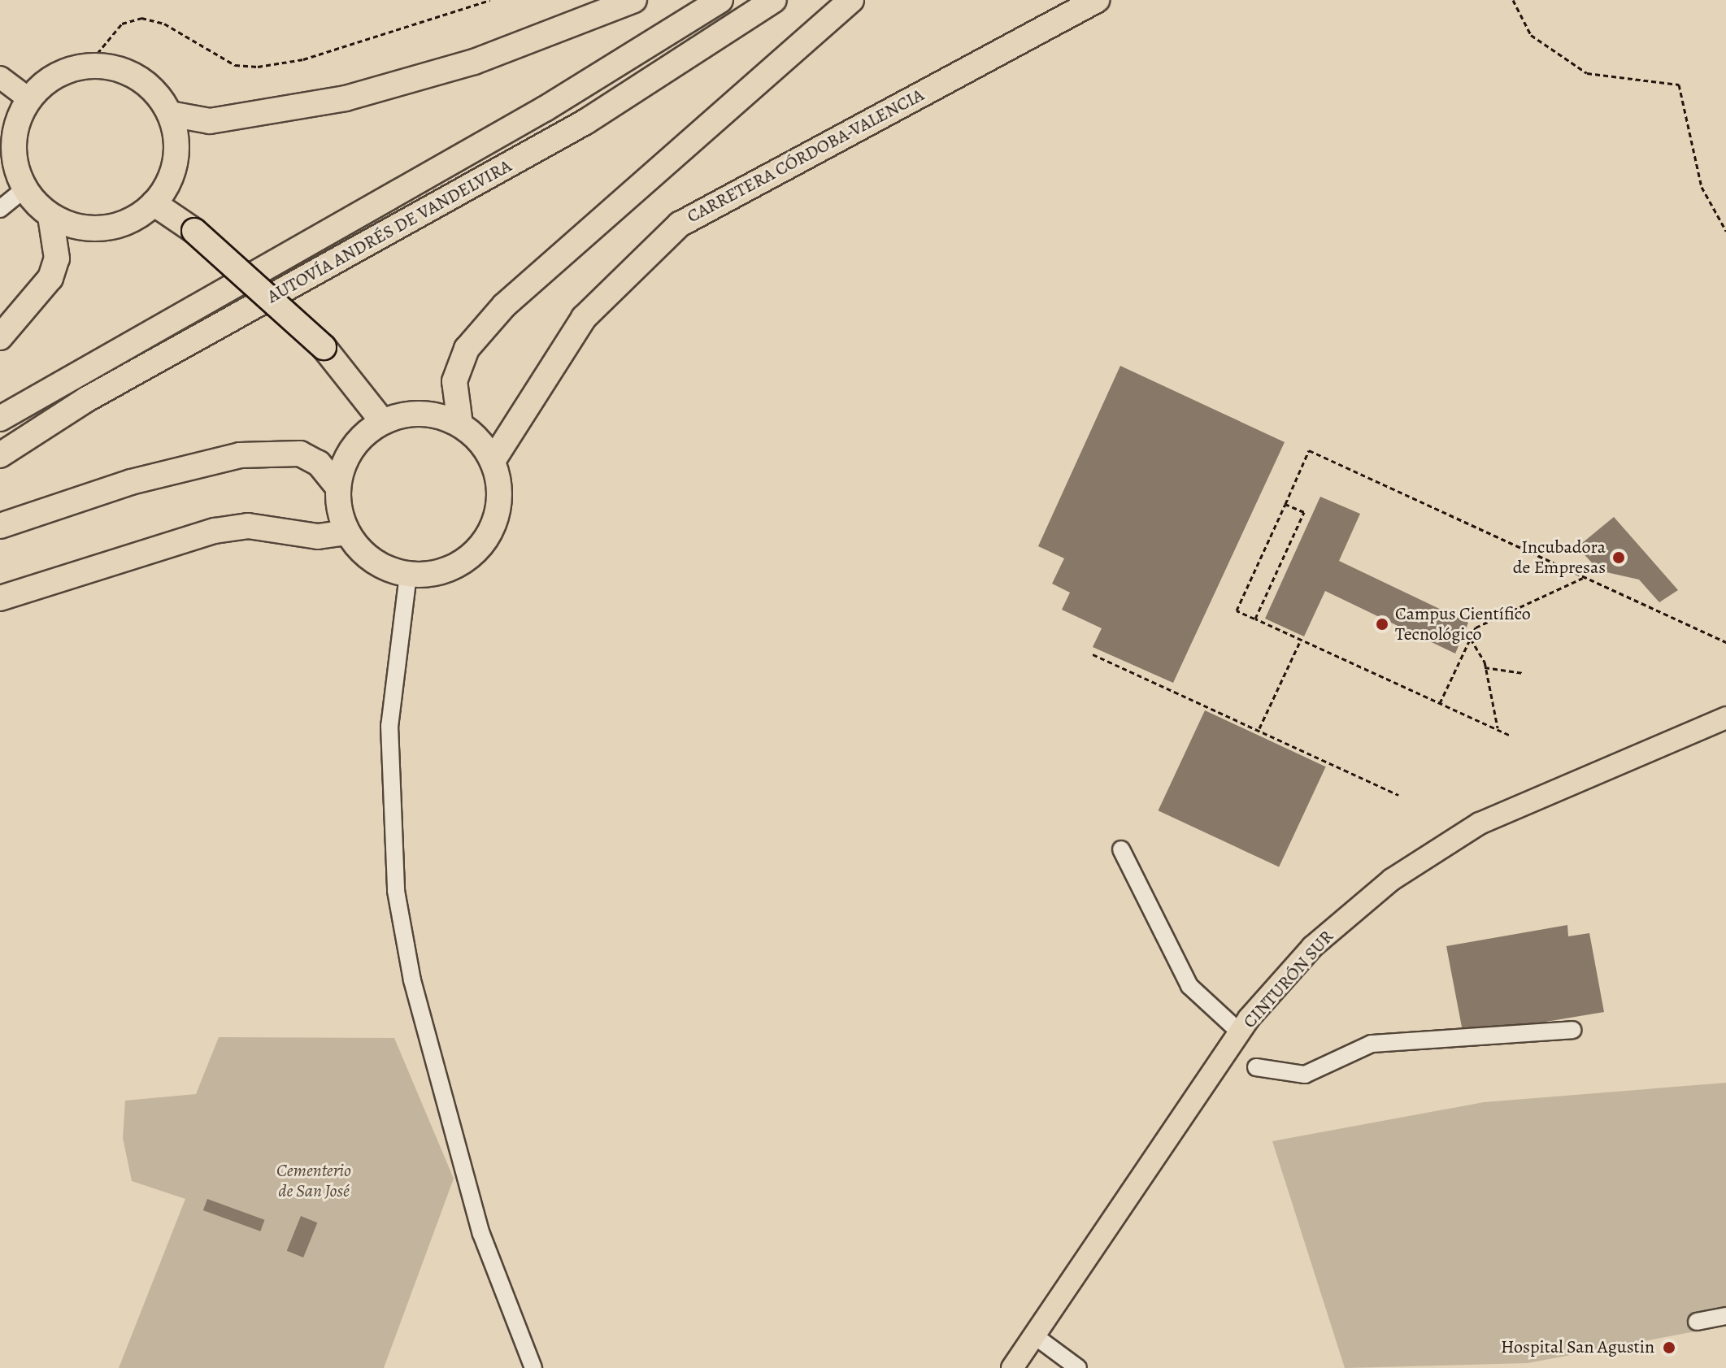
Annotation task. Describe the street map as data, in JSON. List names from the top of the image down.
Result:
{
  "streets": {
    "highway": ["CARRETERA CÓRDOBA-VALENCIA", "AUTOVÍA ANDRÉS DE VANDELVIRA"],
    "main road": ["CINTURÓN SUR"]
  },
  "parks": ["Cementerio de San José"],
  "places": ["Incubadora de Empresas", "Campus Científico Tecnológico", "Hospital San Agustin"]
}
